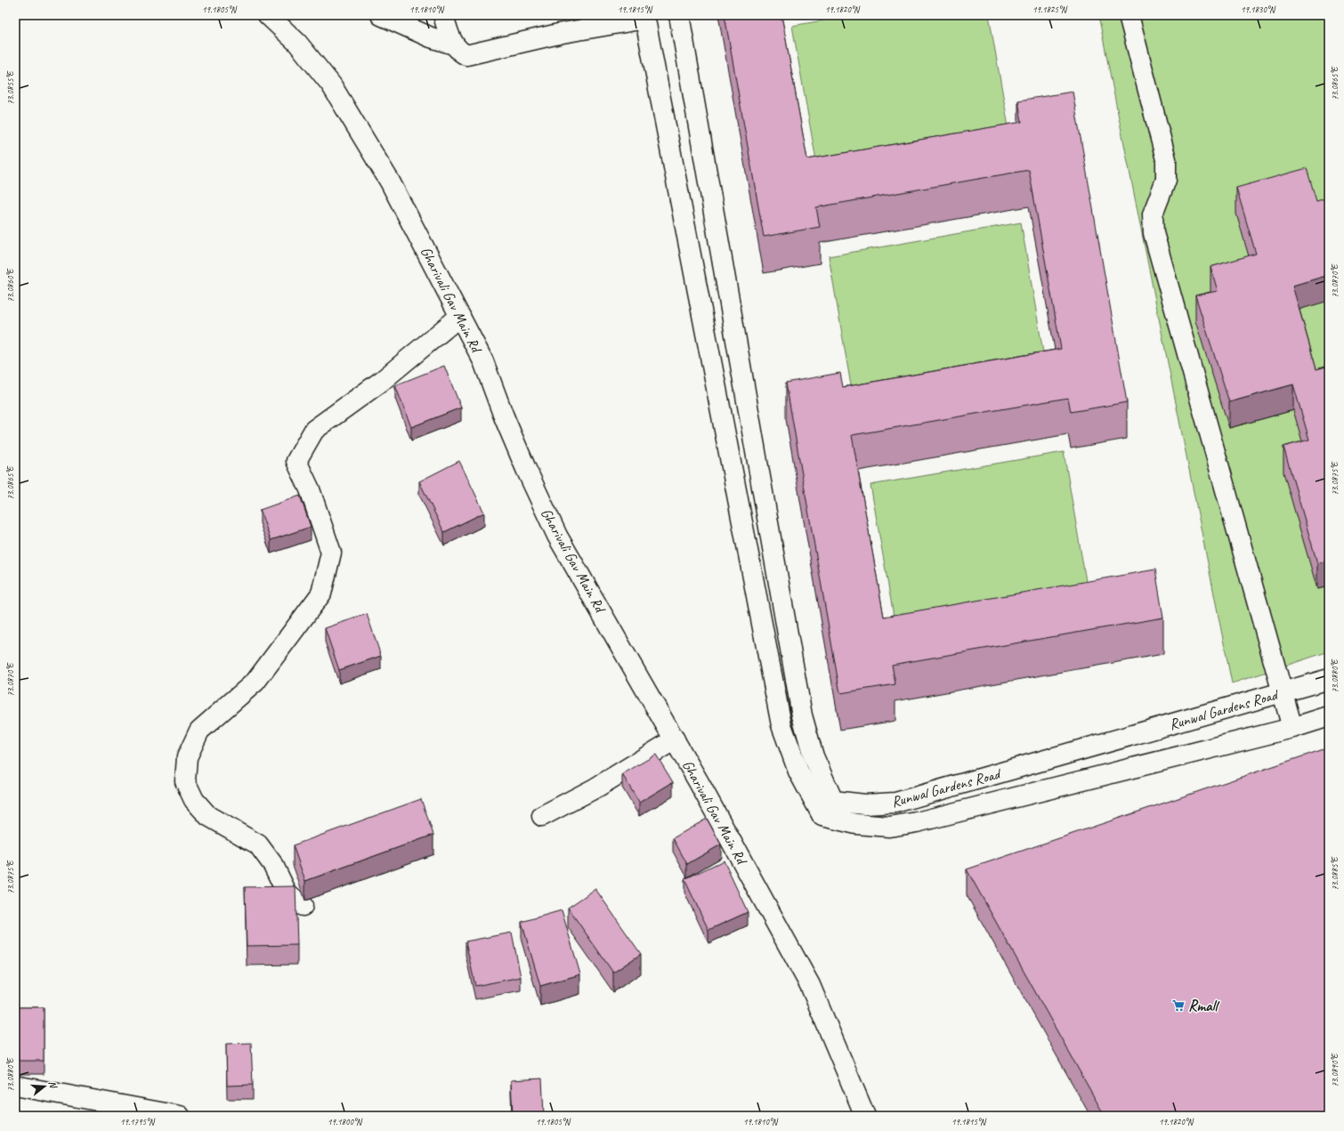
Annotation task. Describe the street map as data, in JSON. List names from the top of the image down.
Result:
{
  "streets": {
    "street": ["Gharivali Gav Main Rd", "Runwal Gardens Road"]
  },
  "places": {
    "supermarket": ["Rmall"]
  },
  "north": "right",
  "coordinates": [
    "19.1805°N",
    "19.1810°N",
    "19.1815°N",
    "19.1820°N",
    "19.1825°N",
    "19.1830°N",
    "73.0865°E",
    "73.0855°E",
    "73.0870°E",
    "73.0860°E",
    "73.0875°E",
    "73.0880°E",
    "73.0885°E",
    "73.0890°E",
    "19.1795°N",
    "19.1800°N"
  ]
}
